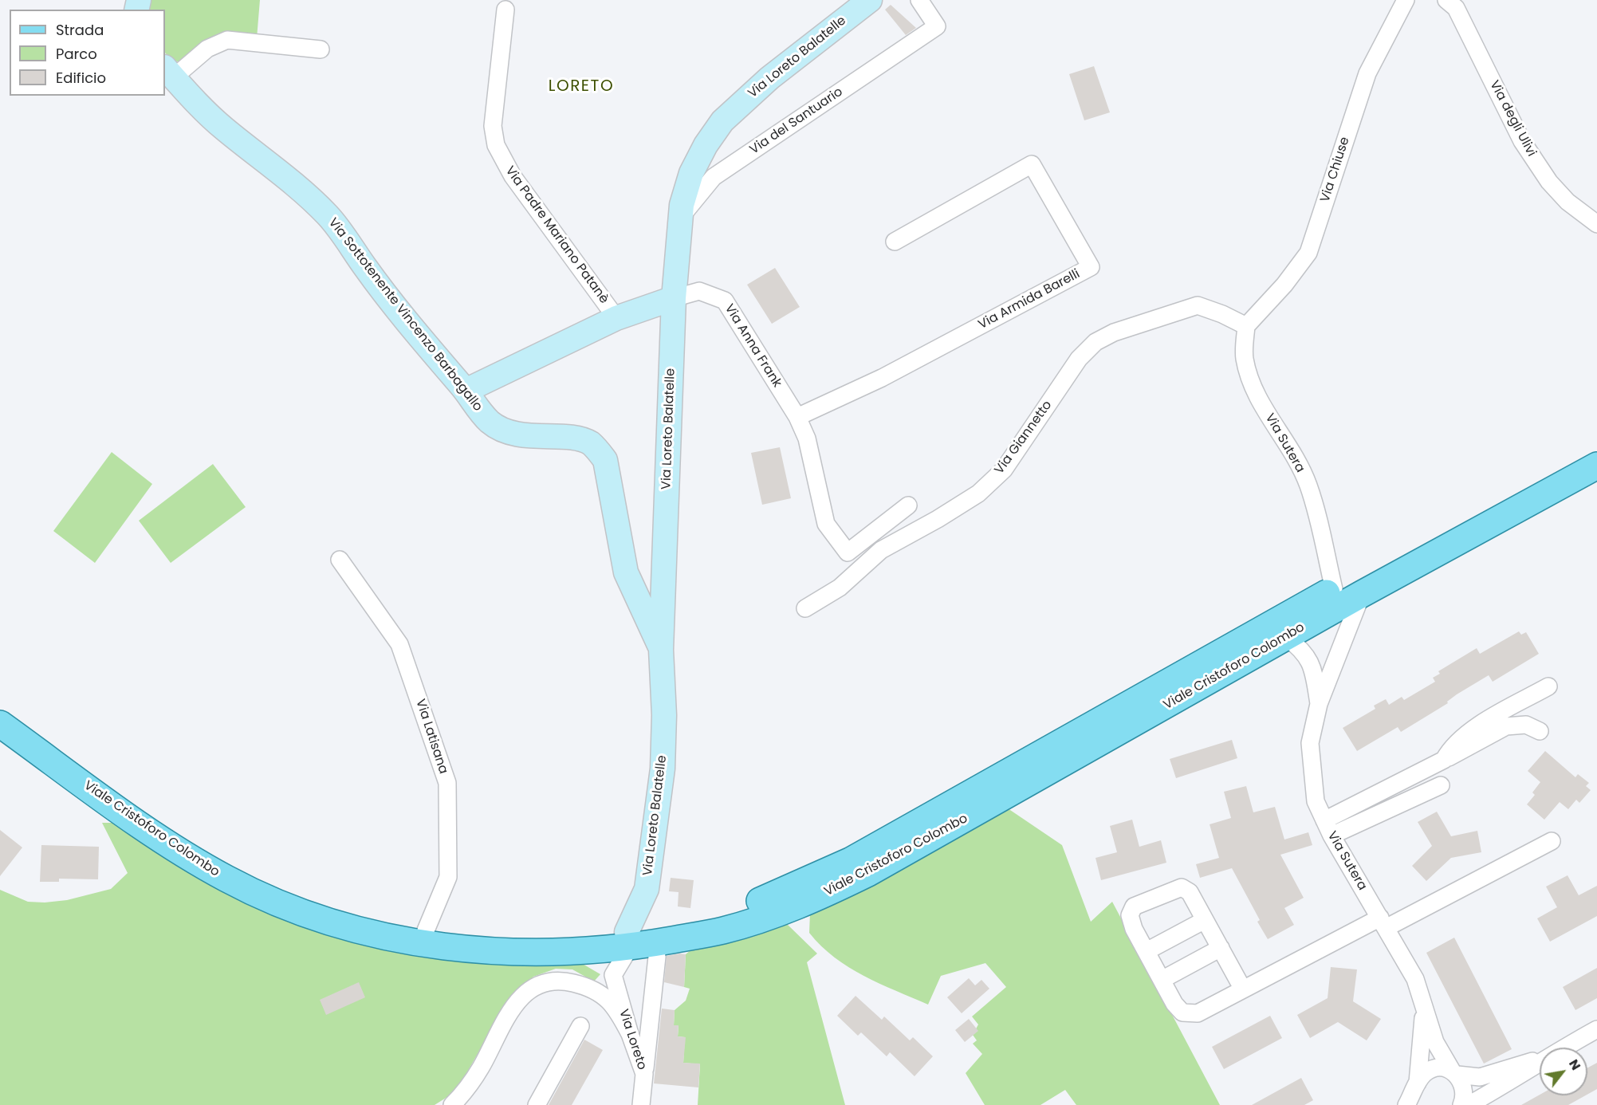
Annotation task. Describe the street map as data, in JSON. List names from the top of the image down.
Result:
{
  "streets": {
    "main road": ["Viale Cristoforo Colombo"],
    "street": [
      "Via Loreto Balatelle",
      "Via degli Ulivi",
      "Via del Santuario",
      "Via Chiuse",
      "Via Padre Mariano Patanè",
      "Via Armida Barelli",
      "Via Sottotenente Vincenzo Barbagallo",
      "Via Anna Frank",
      "Via Giannetto",
      "Via Sutera",
      "Via Latisana",
      "Via Loreto"
    ]
  },
  "crossings": [
    ["Via Loreto Balatelle", "Via del Santuario"],
    ["Via Loreto Balatelle", "Via Sottotenente Vincenzo Barbagallo"],
    ["Via Loreto Balatelle", "Via Anna Frank"],
    ["Via Loreto Balatelle", "Viale Cristoforo Colombo"],
    ["Via Chiuse", "Via Giannetto"],
    ["Via Chiuse", "Via Sutera"],
    ["Via Padre Mariano Patanè", "Via Anna Frank"],
    ["Via Armida Barelli", "Via Anna Frank"],
    ["Via Sottotenente Vincenzo Barbagallo", "Via Anna Frank"],
    ["Via Anna Frank", "Via Giannetto"],
    ["Via Giannetto", "Via Sutera"],
    ["Via Sutera", "Viale Cristoforo Colombo"],
    ["Viale Cristoforo Colombo", "Via Latisana"]
  ],
  "districts": ["LORETO"],
  "legend": ["Strada", "Parco", "Edificio"],
  "north": "top right"
}
